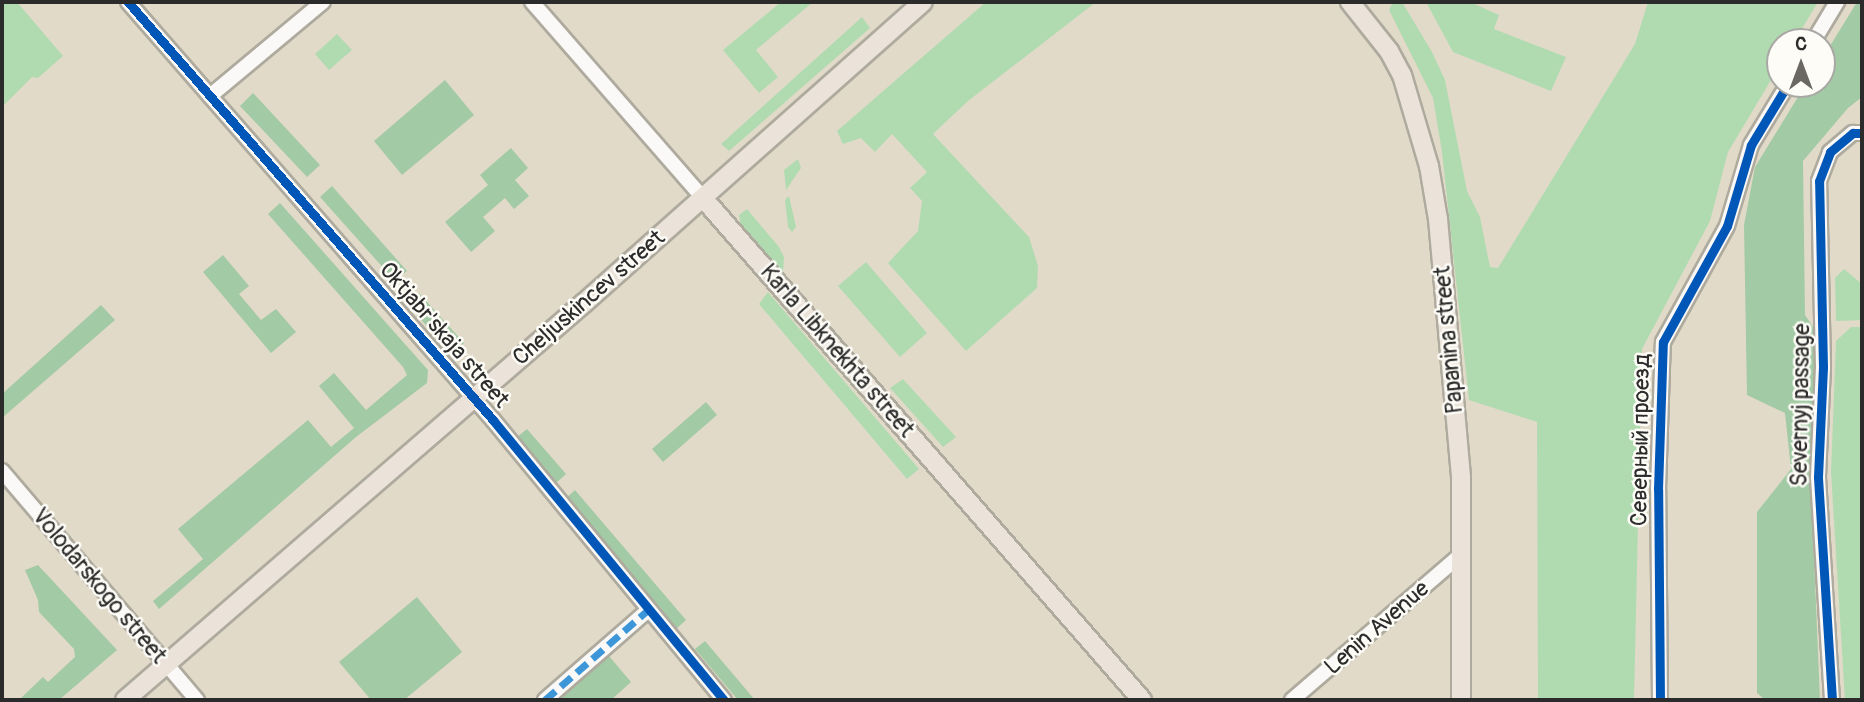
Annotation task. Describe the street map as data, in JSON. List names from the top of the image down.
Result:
{
  "streets": {
    "main road": ["Cheljuskincev street", "Papanina street", "Karla Libknekhta street"],
    "street": [
      "Oktjabr'skaja street",
      "Severnyj passage",
      "Северный проезд",
      "Volodarskogo street",
      "Lenin Avenue"
    ]
  },
  "crossings": [
    ["Cheljuskincev street", "Oktjabr'skaja street"],
    ["Cheljuskincev street", "Karla Libknekhta street"],
    ["Cheljuskincev street", "Volodarskogo street"],
    ["Papanina street", "Lenin Avenue"]
  ],
  "north": "top"
}
